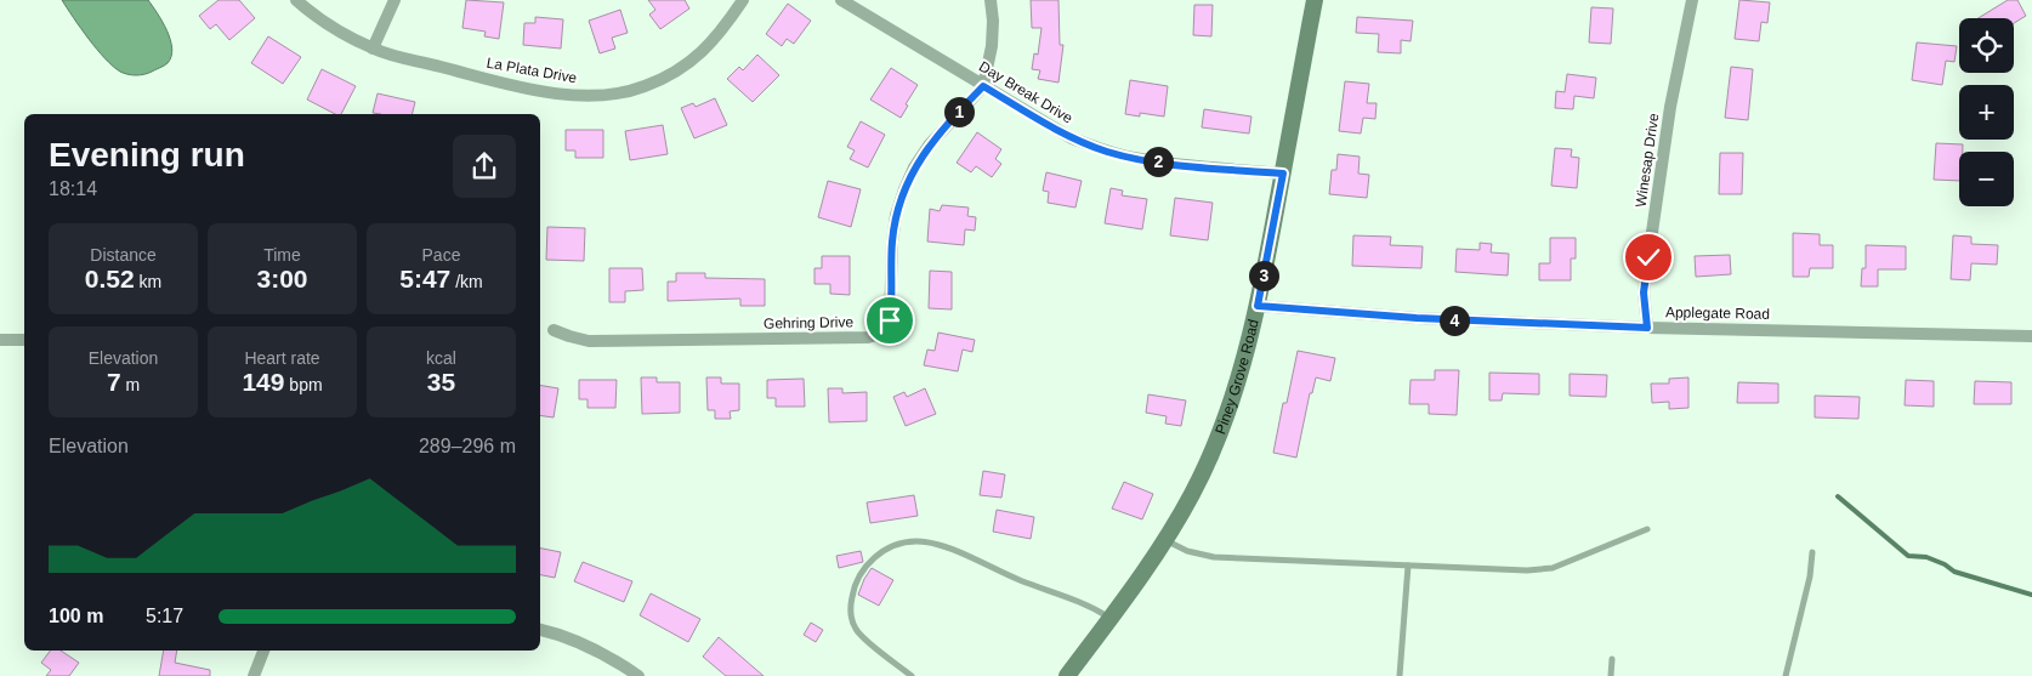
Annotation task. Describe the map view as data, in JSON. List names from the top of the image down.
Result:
{
  "streets": {
    "main road": ["Piney Grove Road"],
    "street": [
      "La Plata Drive",
      "Day Break Drive",
      "Winesap Drive",
      "Applegate Road",
      "Gehring Drive"
    ]
  },
  "crossings": [
    ["Day Break Drive", "Gehring Drive"],
    ["Day Break Drive", "Piney Grove Road"],
    ["Winesap Drive", "Applegate Road"],
    ["Applegate Road", "Piney Grove Road"]
  ],
  "page": {
    "map_buttons": ["+", "−"],
    "pins": [
      "1",
      "2",
      "3",
      "4"
    ],
    "heading": ["Evening run", "18:14"],
    "stats": [
      ["Distance", "0.52 km"],
      ["Time", "3:00"],
      ["Pace", "5:47 /km"],
      ["Elevation", "7 m"],
      ["Heart rate", "149 bpm"],
      ["kcal", "35"]
    ],
    "chart": ["Elevation", "289–296 m"],
    "list": [
      {
        "name": "100 m",
        "note": "5:17"
      }
    ]
  }
}
